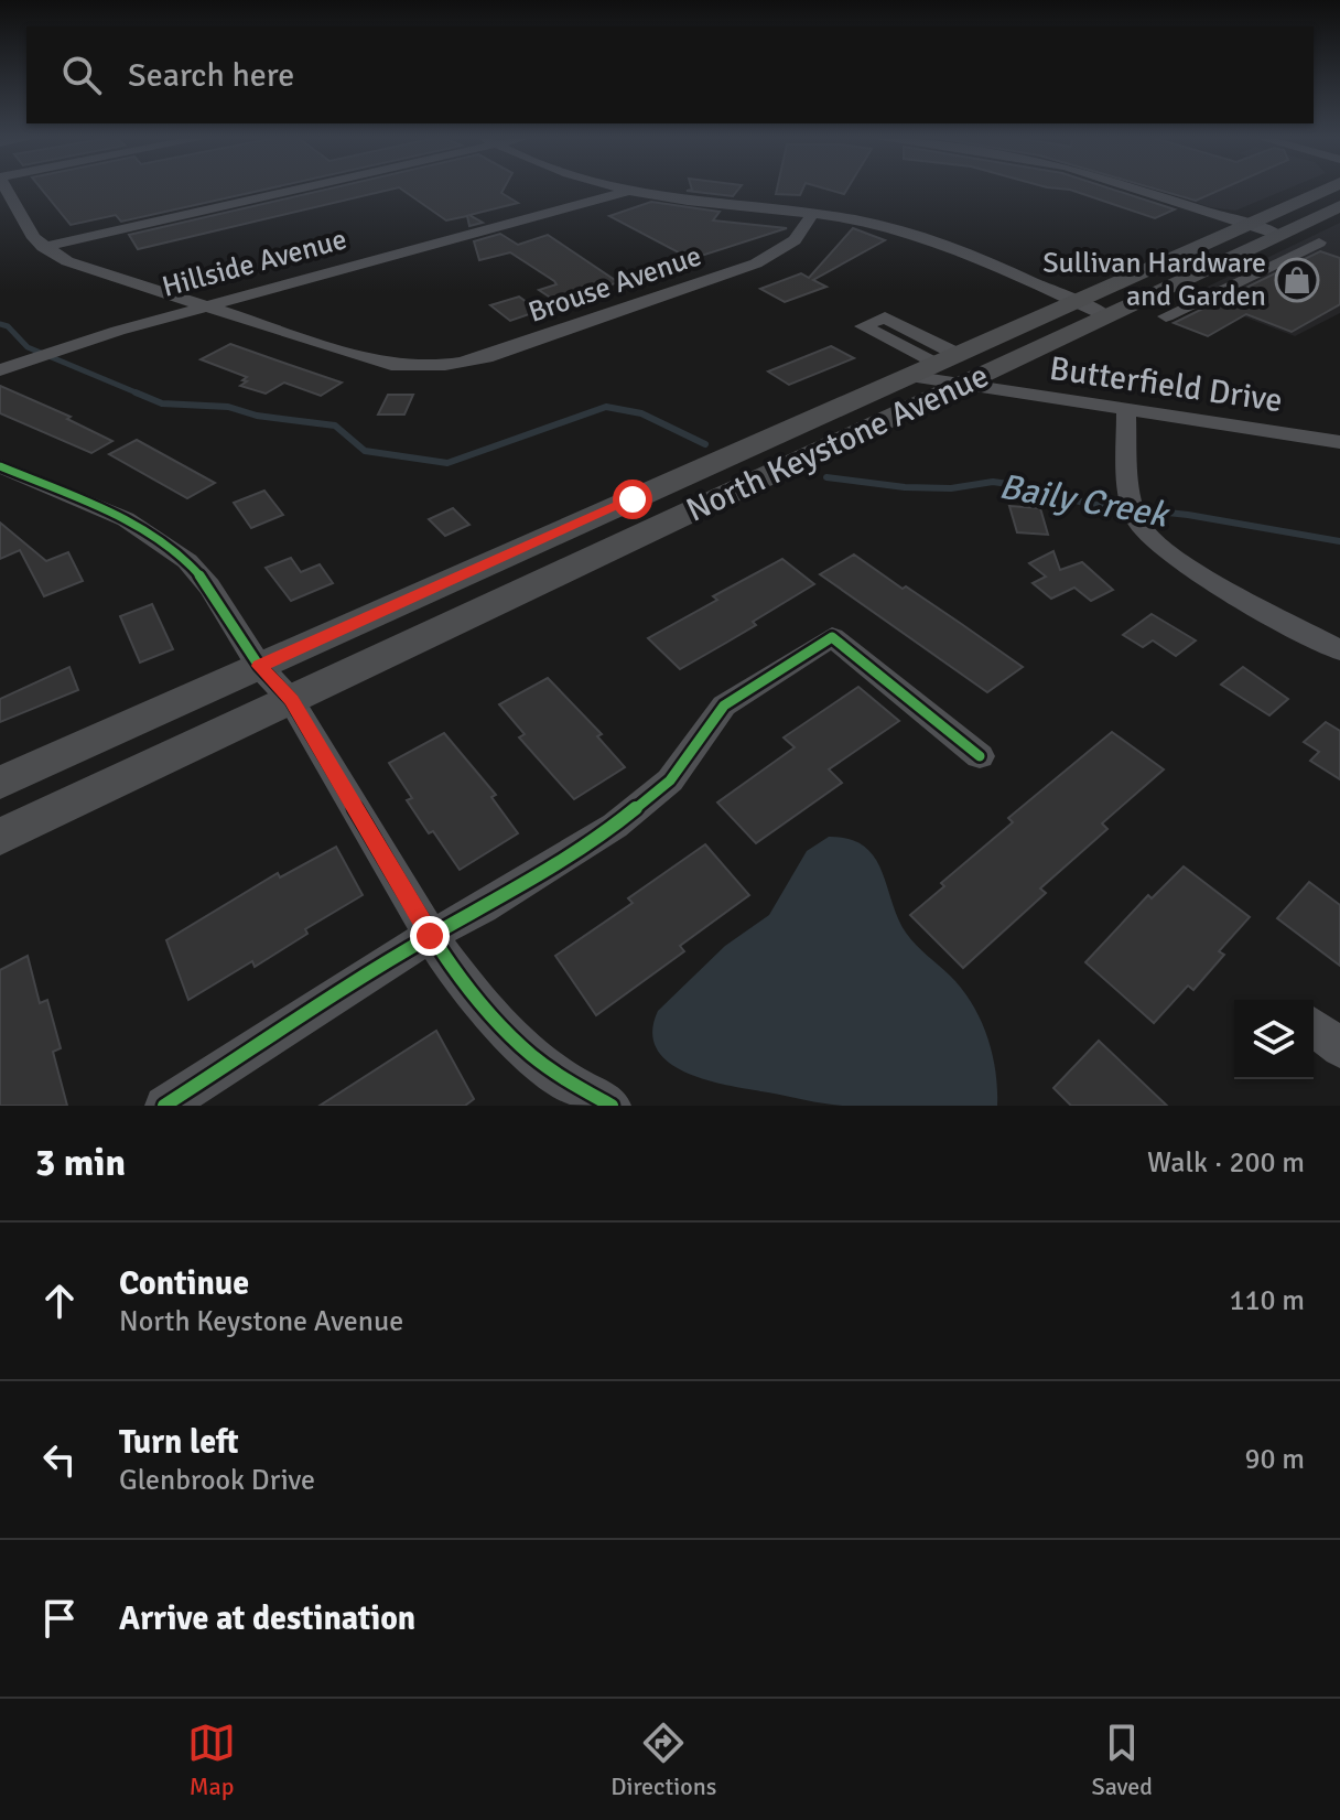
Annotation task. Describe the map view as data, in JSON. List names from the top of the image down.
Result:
{
  "streets": {
    "main road": ["North Keystone Avenue"],
    "street": ["Hillside Avenue", "Brouse Avenue", "Butterfield Drive"]
  },
  "crossings": [
    ["Hillside Avenue", "Brouse Avenue"],
    ["Butterfield Drive", "North Keystone Avenue"]
  ],
  "water": ["Baily Creek"],
  "places": {
    "shop": ["Sullivan Hardware and Garden"]
  },
  "page": {
    "search": "Search here",
    "heading": ["3 min", "Walk · 200 m"],
    "list": [
      ["Continue", "North Keystone Avenue", "110 m"],
      ["Turn left", "Glenbrook Drive", "90 m"],
      "Arrive at destination"
    ],
    "nav": ["Map", "Directions", "Saved"]
  }
}
